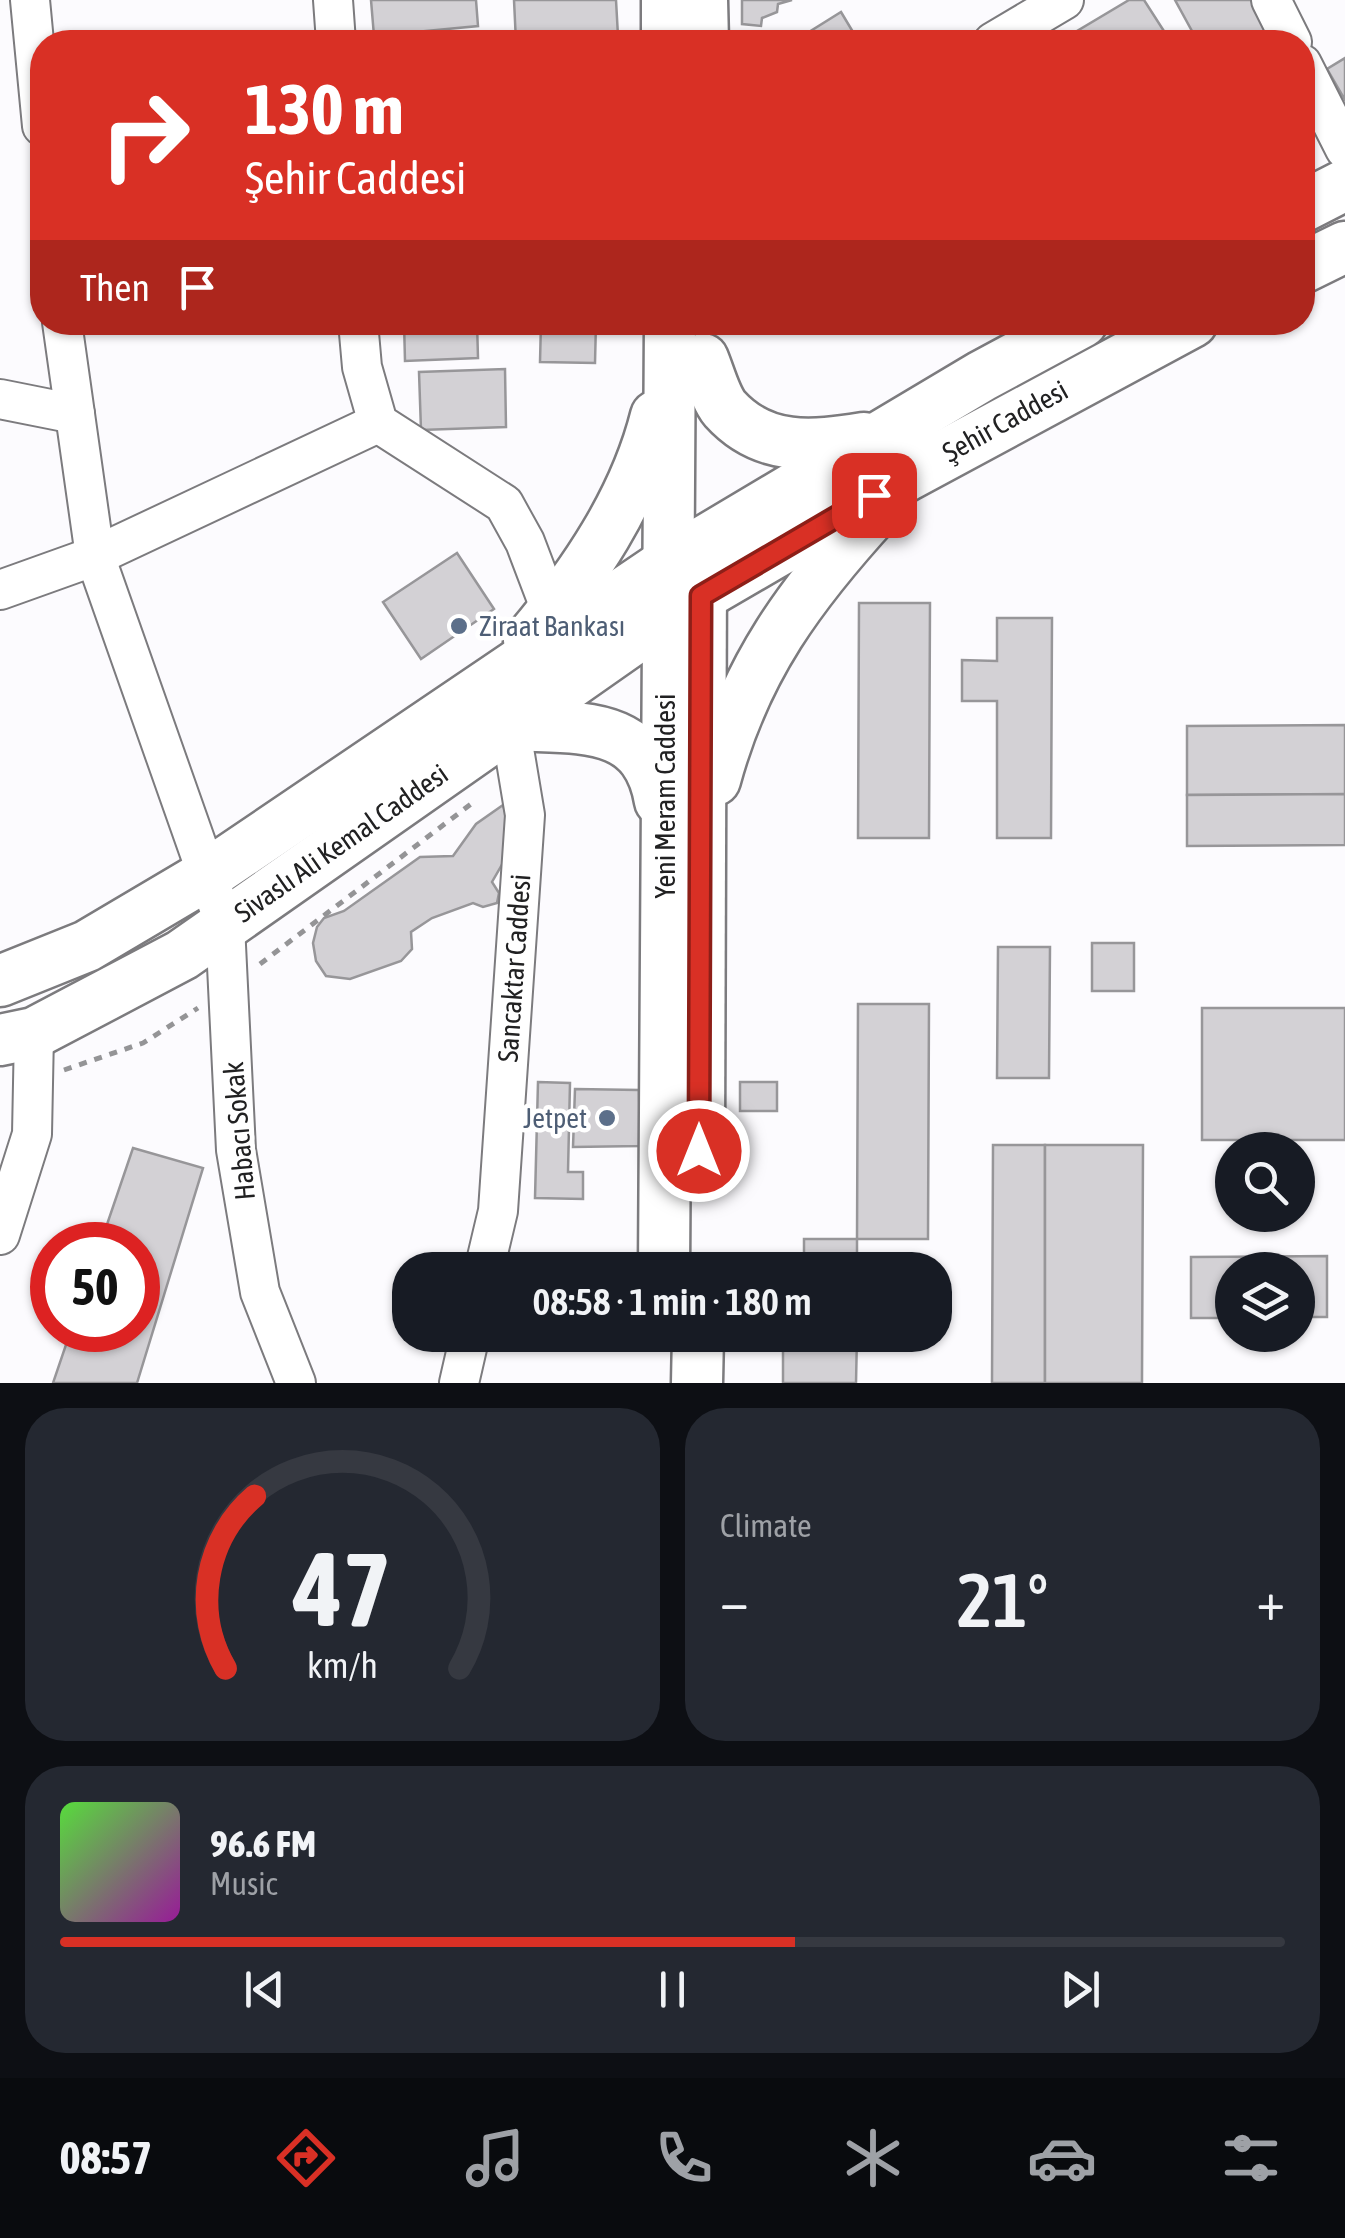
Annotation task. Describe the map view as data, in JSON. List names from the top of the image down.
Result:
{
  "streets": {
    "main road": ["Şehir Caddesi", "Yeni Meram Caddesi", "Sivaslı Ali Kemal Caddesi"],
    "street": ["Sancaktar Caddesi", "Habacı Sokak"]
  },
  "crossings": [
    ["Şehir Caddesi", "Yeni Meram Caddesi"],
    ["Şehir Caddesi", "Sivaslı Ali Kemal Caddesi"],
    ["Yeni Meram Caddesi", "Sivaslı Ali Kemal Caddesi"],
    ["Sivaslı Ali Kemal Caddesi", "Sancaktar Caddesi"],
    ["Sivaslı Ali Kemal Caddesi", "Habacı Sokak"]
  ],
  "places": ["Ziraat Bankası", "Jetpet"],
  "page": {
    "turn": ["130 m", "Şehir Caddesi"],
    "then": "Then",
    "limit": "50",
    "trip": "08:58 · 1 min · 180 m",
    "tile": "Climate",
    "heat": ["−", "21°", "+"],
    "song": ["96.6 FM", "Music"],
    "tabs": "08:57",
    "gauge": ["47", "km/h"]
  }
}
